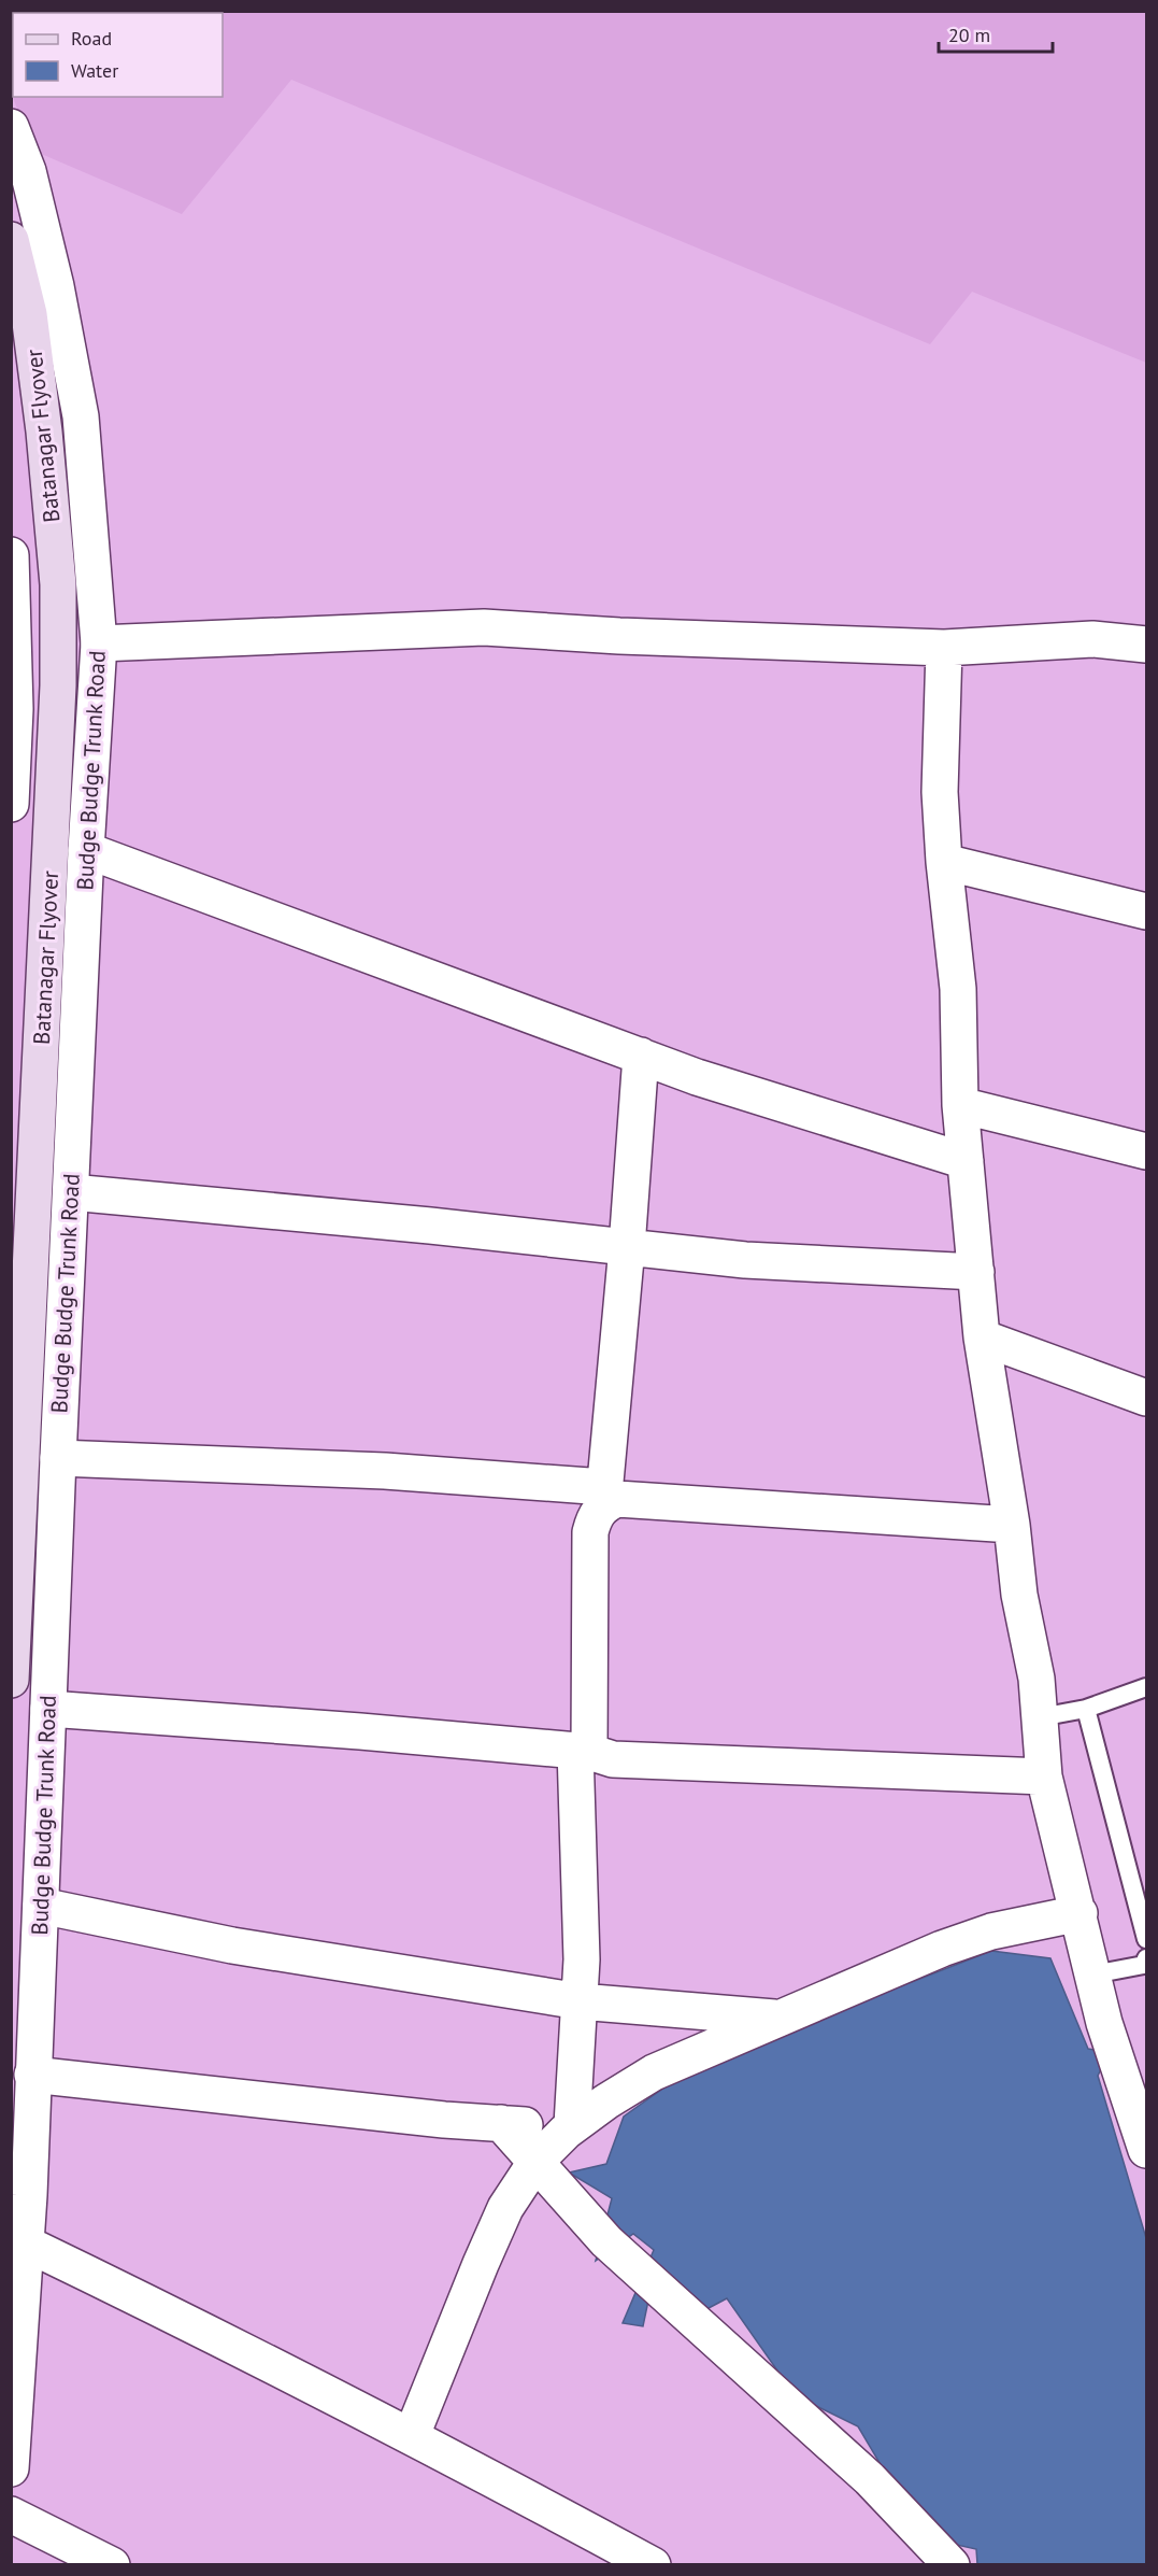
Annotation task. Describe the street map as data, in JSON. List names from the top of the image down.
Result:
{
  "streets": {
    "main road": ["Batanagar Flyover"],
    "street": ["Budge Budge Trunk Road"]
  },
  "legend": ["Road", "Water"],
  "scale_bar": "20 m"
}
